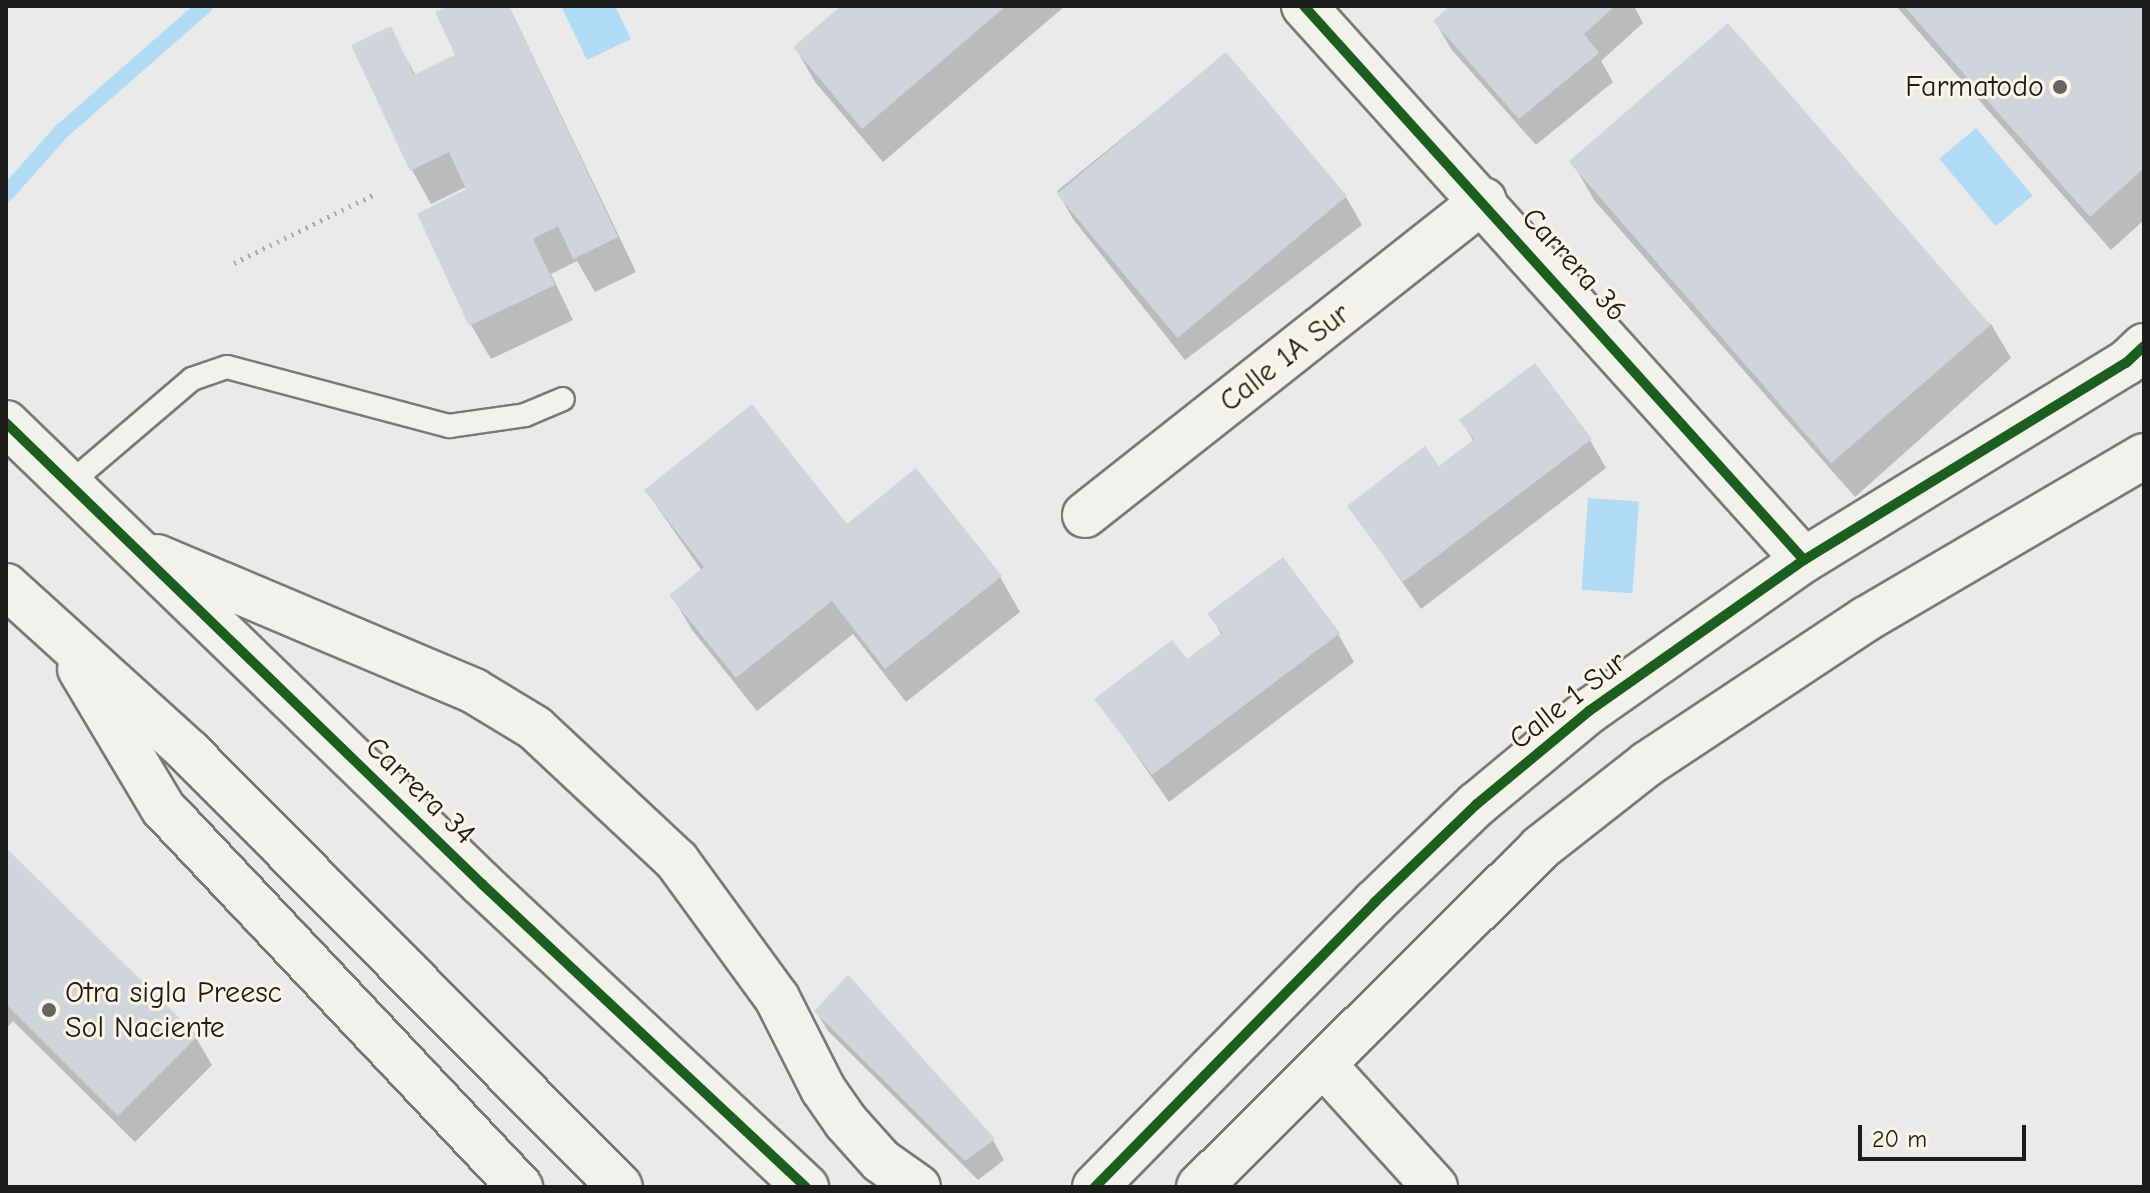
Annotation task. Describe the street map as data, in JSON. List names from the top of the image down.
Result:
{
  "streets": {
    "street": [
      "Carrera 36",
      "Calle 1A Sur",
      "Calle 1 Sur",
      "Carrera 34"
    ]
  },
  "crossings": [
    ["Carrera 36", "Calle 1A Sur"],
    ["Carrera 36", "Calle 1 Sur"]
  ],
  "places": ["Farmatodo", "Otra sigla Preesc Sol Naciente"],
  "scale_bar": "20 m"
}
